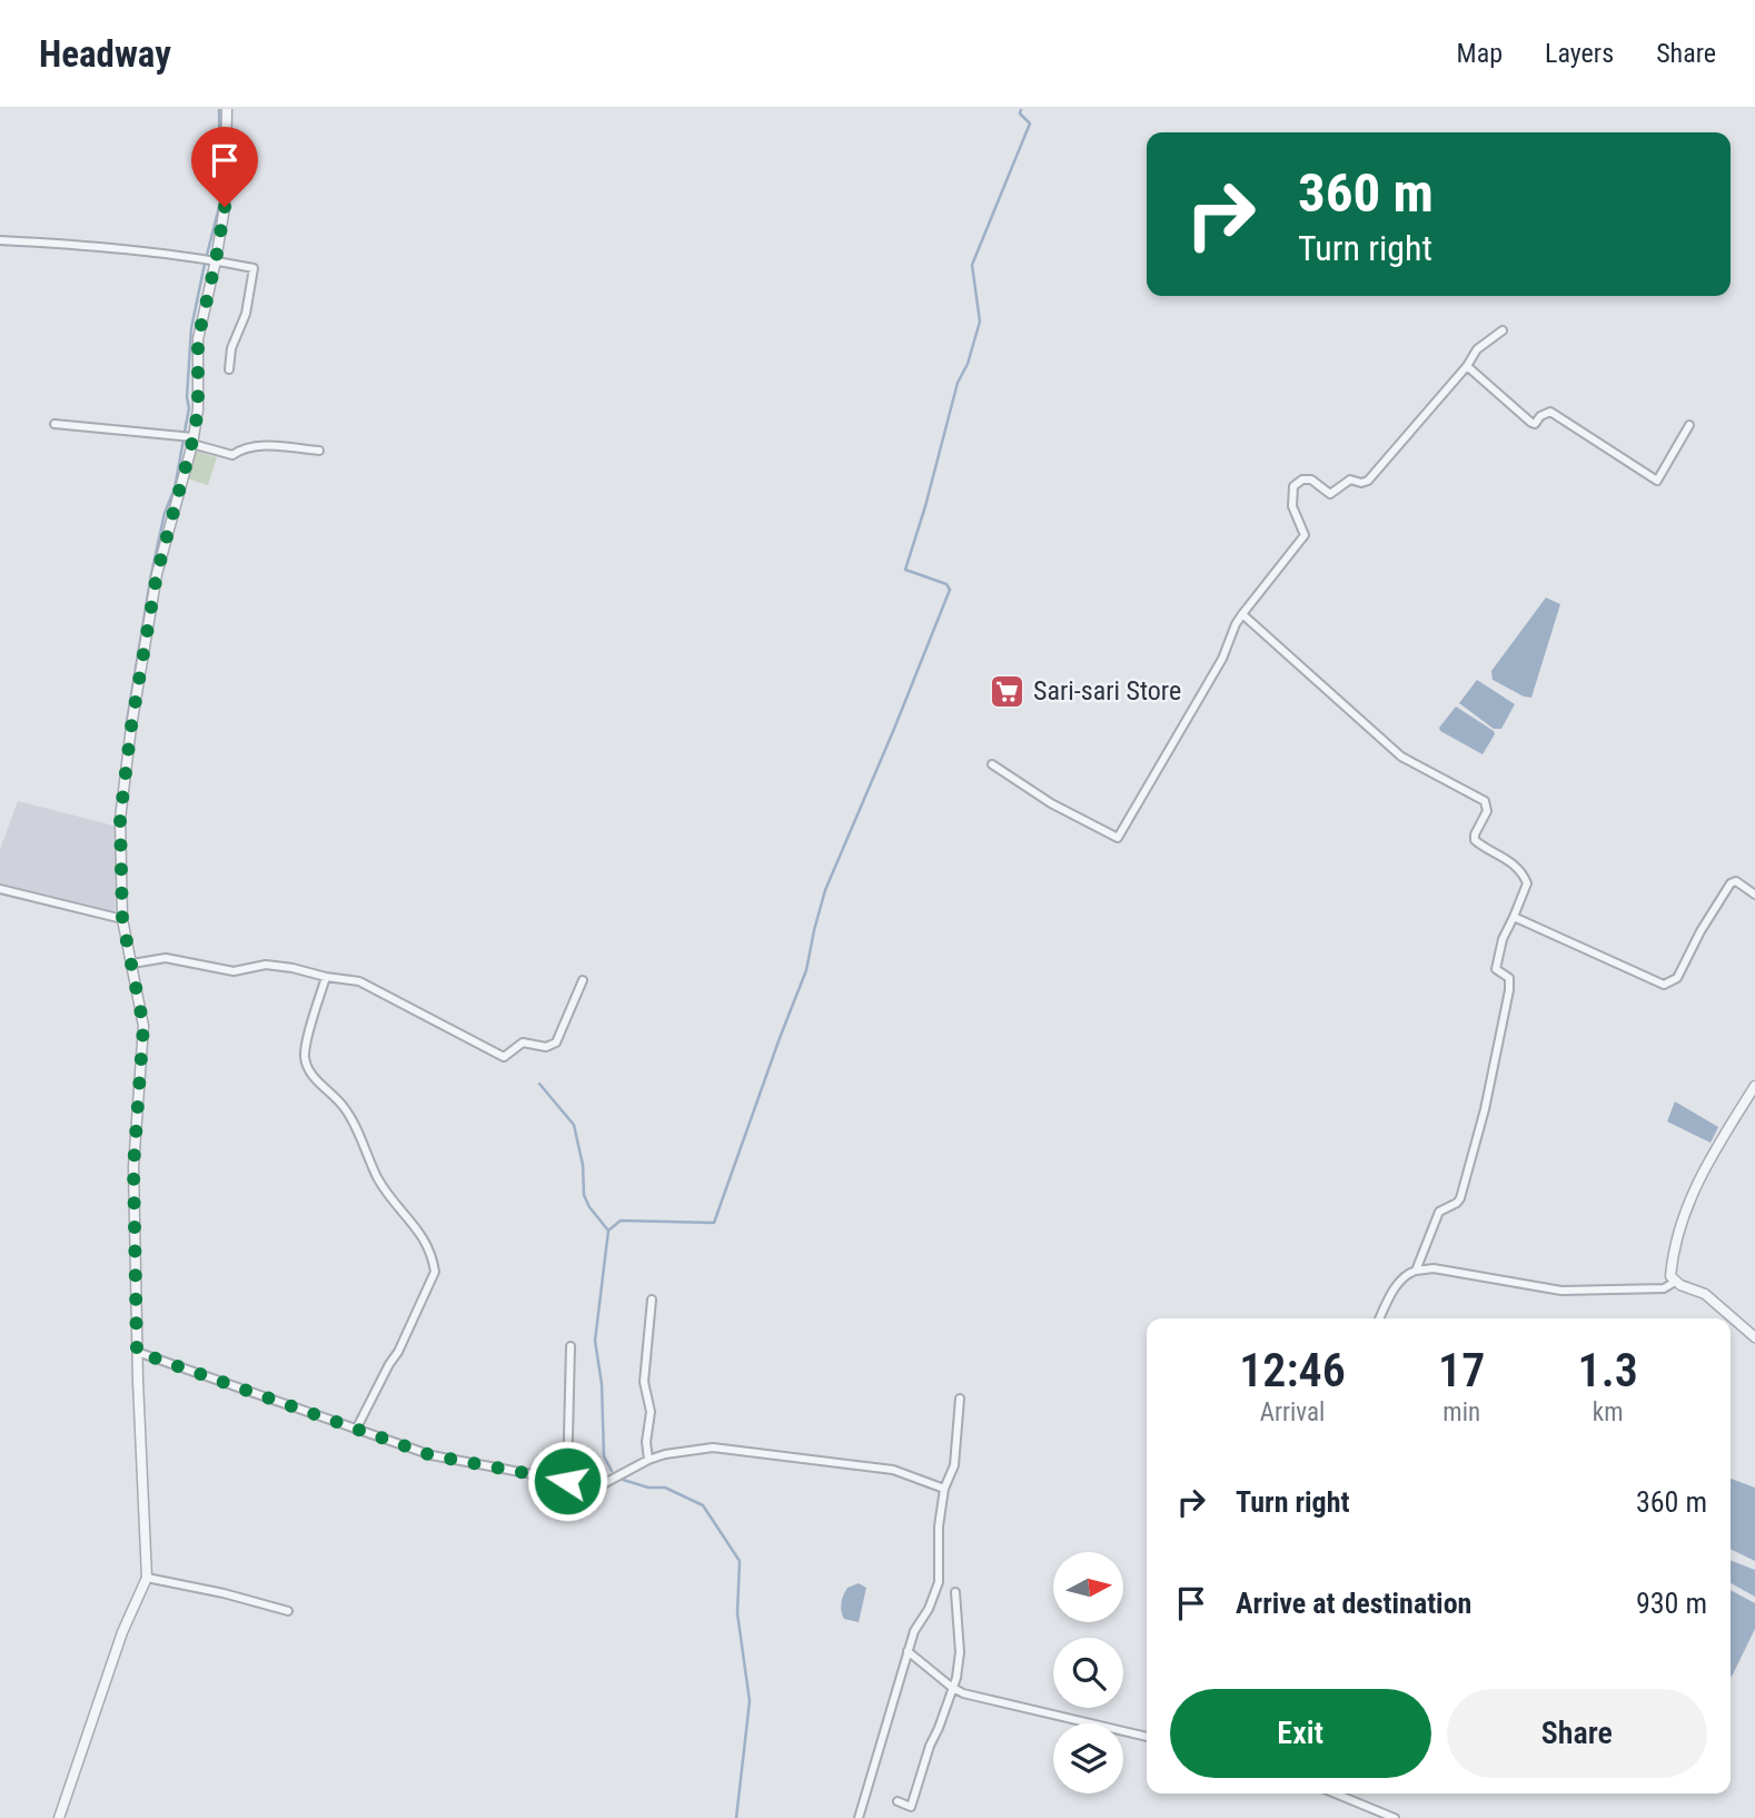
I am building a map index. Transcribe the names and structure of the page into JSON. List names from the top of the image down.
{
  "places": {
    "supermarket": ["Sari-sari Store"]
  },
  "north": "right",
  "page": {
    "header": "Headway",
    "nav": ["Map", "Layers", "Share"],
    "turn": ["360 m", "Turn right"],
    "eta": [
      "12:46",
      "Arrival",
      "17",
      "min",
      "1.3",
      "km"
    ],
    "list": [
      {
        "name": "Turn right",
        "value": "360 m"
      },
      {
        "name": "Arrive at destination",
        "value": "930 m"
      }
    ],
    "buttons": ["Exit", "Share"]
  }
}
